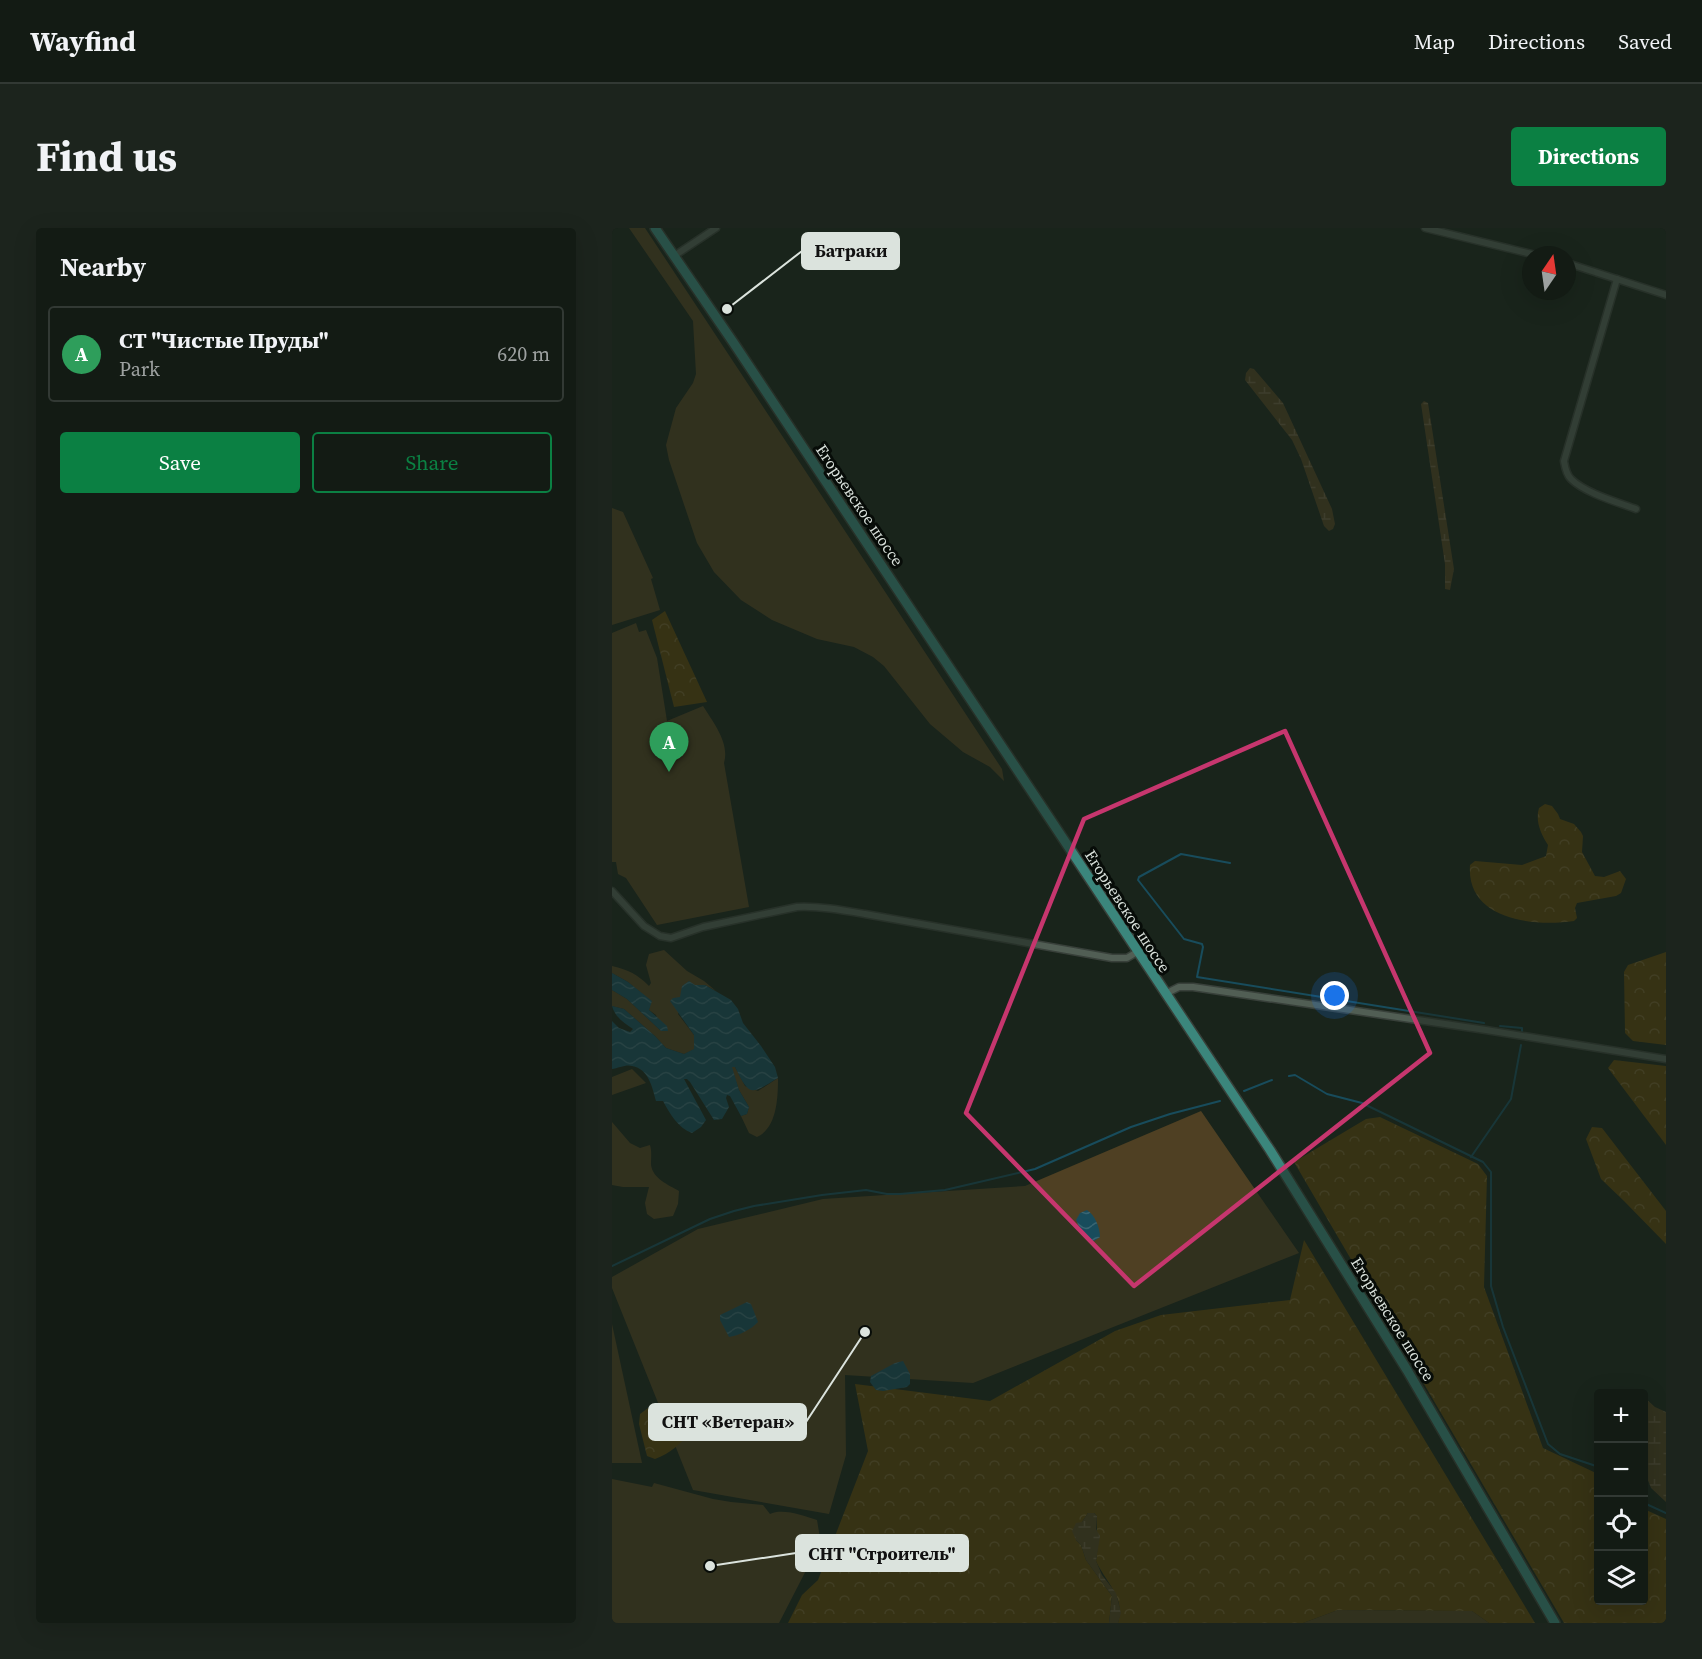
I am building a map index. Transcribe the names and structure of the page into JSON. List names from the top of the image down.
{
  "streets": {
    "main road": ["Егорьевское шоссе"]
  },
  "places": ["Батраки", "СНТ «Ветеран»", "СНТ \"Строитель\""],
  "north": "top",
  "page": {
    "header": "Wayfind",
    "nav": ["Map", "Directions", "Saved"],
    "title": "Find us",
    "buttons": [
      "Directions",
      ["Save", "Share"]
    ],
    "heading": "Nearby",
    "list": [
      {
        "mark": "A",
        "name": "СТ \"Чистые Пруды\"",
        "note": "Park",
        "value": "620 m"
      }
    ],
    "pins": "A",
    "map_buttons": ["+", "−"]
  }
}
